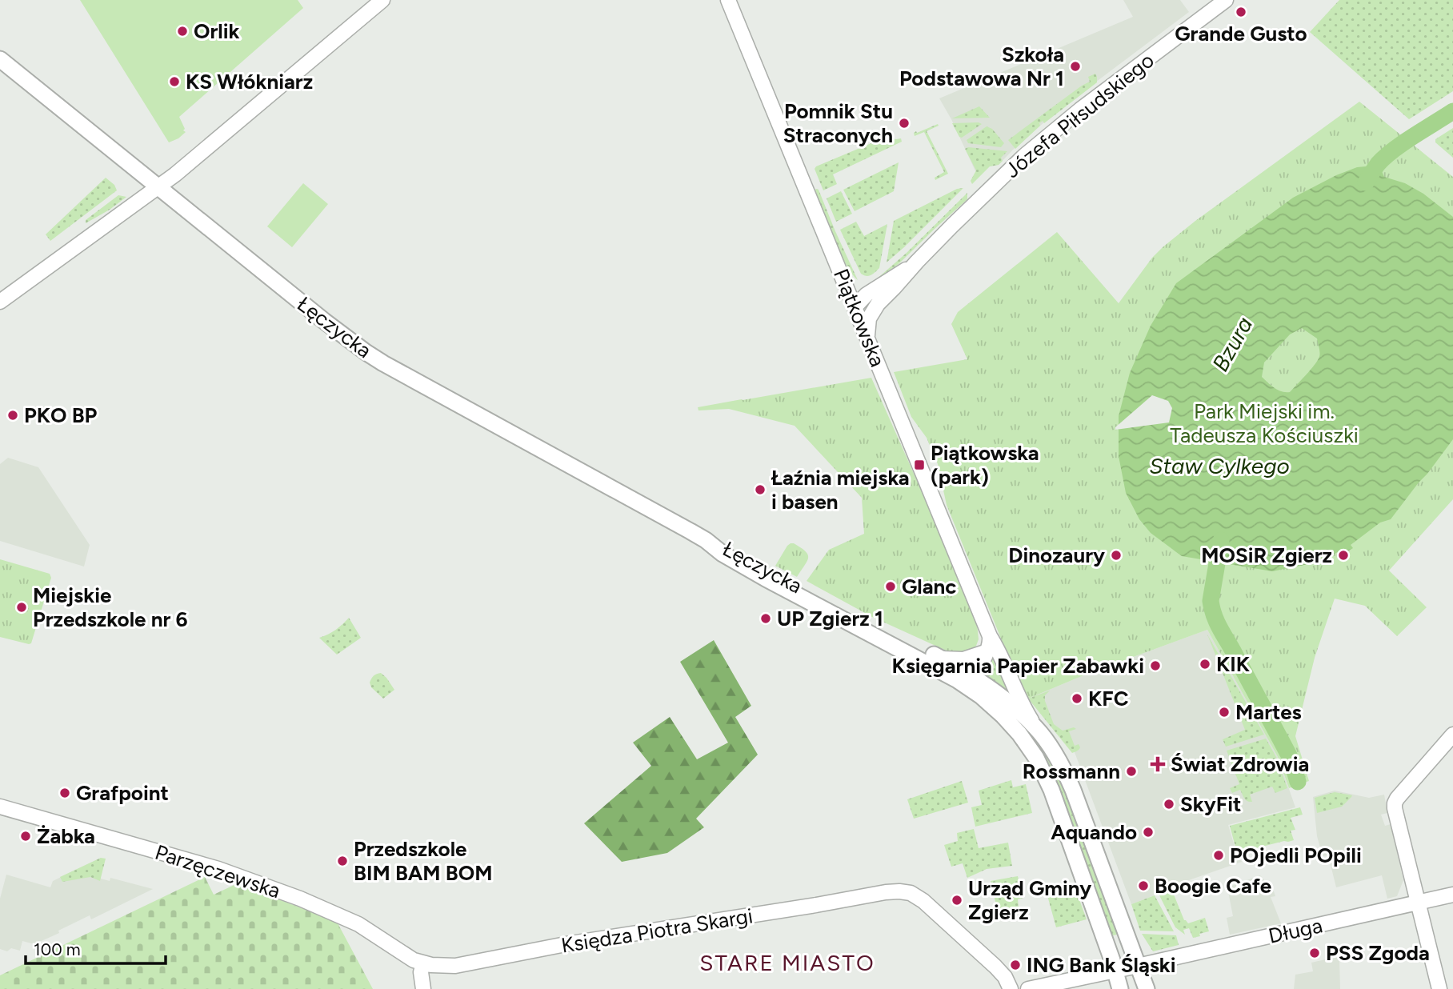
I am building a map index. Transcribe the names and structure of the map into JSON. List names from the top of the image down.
{
  "streets": {
    "main road": ["Łęczycka"],
    "street": [
      "Józefa Piłsudskiego",
      "Piątkowska",
      "Parzęczewska",
      "Księdza Piotra Skargi",
      "Długa"
    ]
  },
  "crossings": [
    ["Józefa Piłsudskiego", "Piątkowska"],
    ["Parzęczewska", "Księdza Piotra Skargi"]
  ],
  "districts": ["STARE MIASTO"],
  "water": ["Bzura", "Staw Cylkego"],
  "parks": ["Park Miejski im. Tadeusza Kościuszki"],
  "places": {
    "other": [
      "Grande Gusto",
      "Orlik",
      "Szkoła Podstawowa Nr 1",
      "KS Włókniarz",
      "Pomnik Stu Straconych",
      "PKO BP",
      "Łaźnia miejska i basen",
      "Dinozaury",
      "MOSiR Zgierz",
      "Glanc",
      "Miejskie Przedszkole nr 6",
      "UP Zgierz 1",
      "KIK",
      "Księgarnia Papier Zabawki",
      "KFC",
      "Martes",
      "Rossmann",
      "Grafpoint",
      "SkyFit",
      "Aquando",
      "Żabka",
      "POjedli POpili",
      "Przedszkole BIM BAM BOM",
      "Boogie Cafe",
      "Urząd Gminy Zgierz",
      "PSS Zgoda",
      "ING Bank Śląski"
    ],
    "transit": ["Piątkowska (park)"],
    "health": ["Świat Zdrowia"]
  },
  "scale_bar": "100 m"
}
